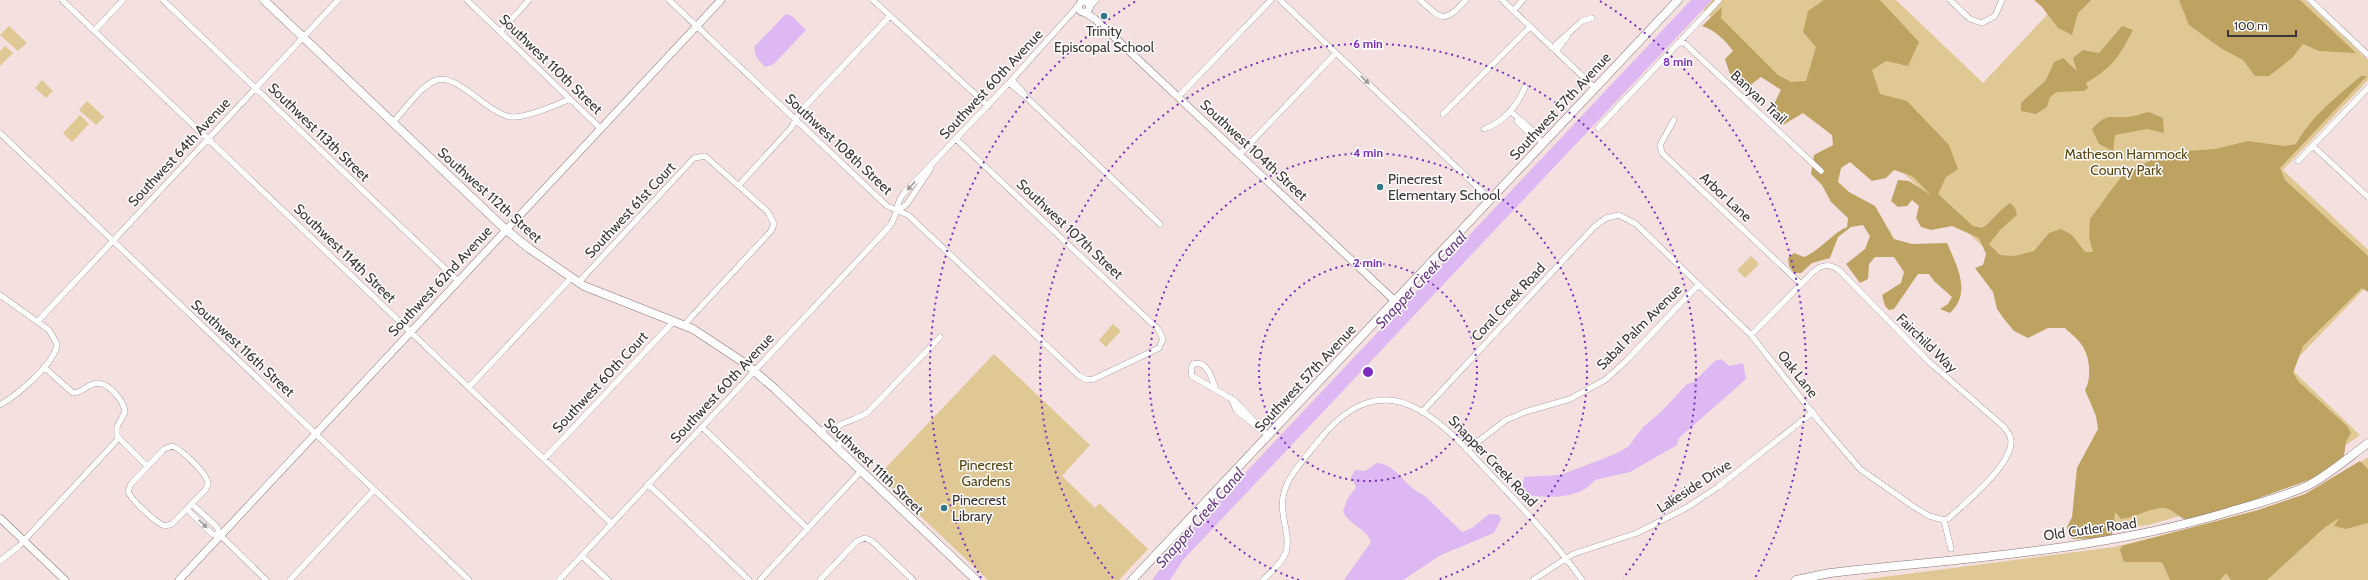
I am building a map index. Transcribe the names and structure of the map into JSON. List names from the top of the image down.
{
  "streets": {
    "main road": [
      "Southwest 57th Avenue",
      "Southwest 112th Street",
      "Southwest 111th Street",
      "Old Cutler Road"
    ],
    "street": [
      "Southwest 110th Street",
      "Southwest 60th Avenue",
      "Banyan Trail",
      "Southwest 113th Street",
      "Southwest 108th Street",
      "Southwest 104th Street",
      "Southwest 64th Avenue",
      "Arbor Lane",
      "Southwest 61st Court",
      "Southwest 107th Street",
      "Southwest 114th Street",
      "Southwest 62nd Avenue",
      "Coral Creek Road",
      "Sabal Palm Avenue",
      "Fairchild Way",
      "Southwest 116th Street",
      "Oak Lane",
      "Southwest 60th Court",
      "Snapper Creek Road",
      "Lakeside Drive"
    ]
  },
  "crossings": [
    ["Southwest 110th Street", "Southwest 62nd Avenue"],
    ["Southwest 60th Avenue", "Southwest 108th Street"],
    ["Southwest 60th Avenue", "Southwest 104th Street"],
    ["Southwest 60th Avenue", "Southwest 112th Street"],
    ["Southwest 60th Avenue", "Southwest 107th Street"],
    ["Southwest 60th Avenue", "Southwest 114th Street"],
    ["Southwest 60th Avenue", "Southwest 111th Street"],
    ["Southwest 57th Avenue", "Southwest 104th Street"],
    ["Southwest 113th Street", "Southwest 64th Avenue"],
    ["Southwest 113th Street", "Southwest 62nd Avenue"],
    ["Southwest 108th Street", "Southwest 107th Street"],
    ["Southwest 108th Street", "Southwest 62nd Avenue"],
    ["Southwest 64th Avenue", "Southwest 112th Street"],
    ["Southwest 64th Avenue", "Southwest 114th Street"],
    ["Southwest 64th Avenue", "Southwest 116th Street"],
    ["Southwest 112th Street", "Southwest 61st Court"],
    ["Southwest 112th Street", "Southwest 62nd Avenue"],
    ["Southwest 112th Street", "Southwest 60th Court"],
    ["Southwest 112th Street", "Southwest 111th Street"],
    ["Arbor Lane", "Fairchild Way"],
    ["Southwest 61st Court", "Southwest 114th Street"],
    ["Southwest 114th Street", "Southwest 62nd Avenue"],
    ["Southwest 114th Street", "Southwest 60th Court"],
    ["Southwest 62nd Avenue", "Southwest 116th Street"],
    ["Coral Creek Road", "Oak Lane"],
    ["Coral Creek Road", "Snapper Creek Road"],
    ["Sabal Palm Avenue", "Oak Lane"],
    ["Sabal Palm Avenue", "Snapper Creek Road"],
    ["Fairchild Way", "Oak Lane"],
    ["Oak Lane", "Lakeside Drive"],
    ["Snapper Creek Road", "Lakeside Drive"]
  ],
  "water": ["Snapper Creek Canal"],
  "parks": ["Matheson Hammock County Park", "Pinecrest Gardens"],
  "places": ["Trinity Episcopal School", "Pinecrest Elementary School", "Pinecrest Library"],
  "scale_bar": "100 m",
  "rings": [
    "6 min",
    "8 min",
    "4 min",
    "2 min"
  ]
}
